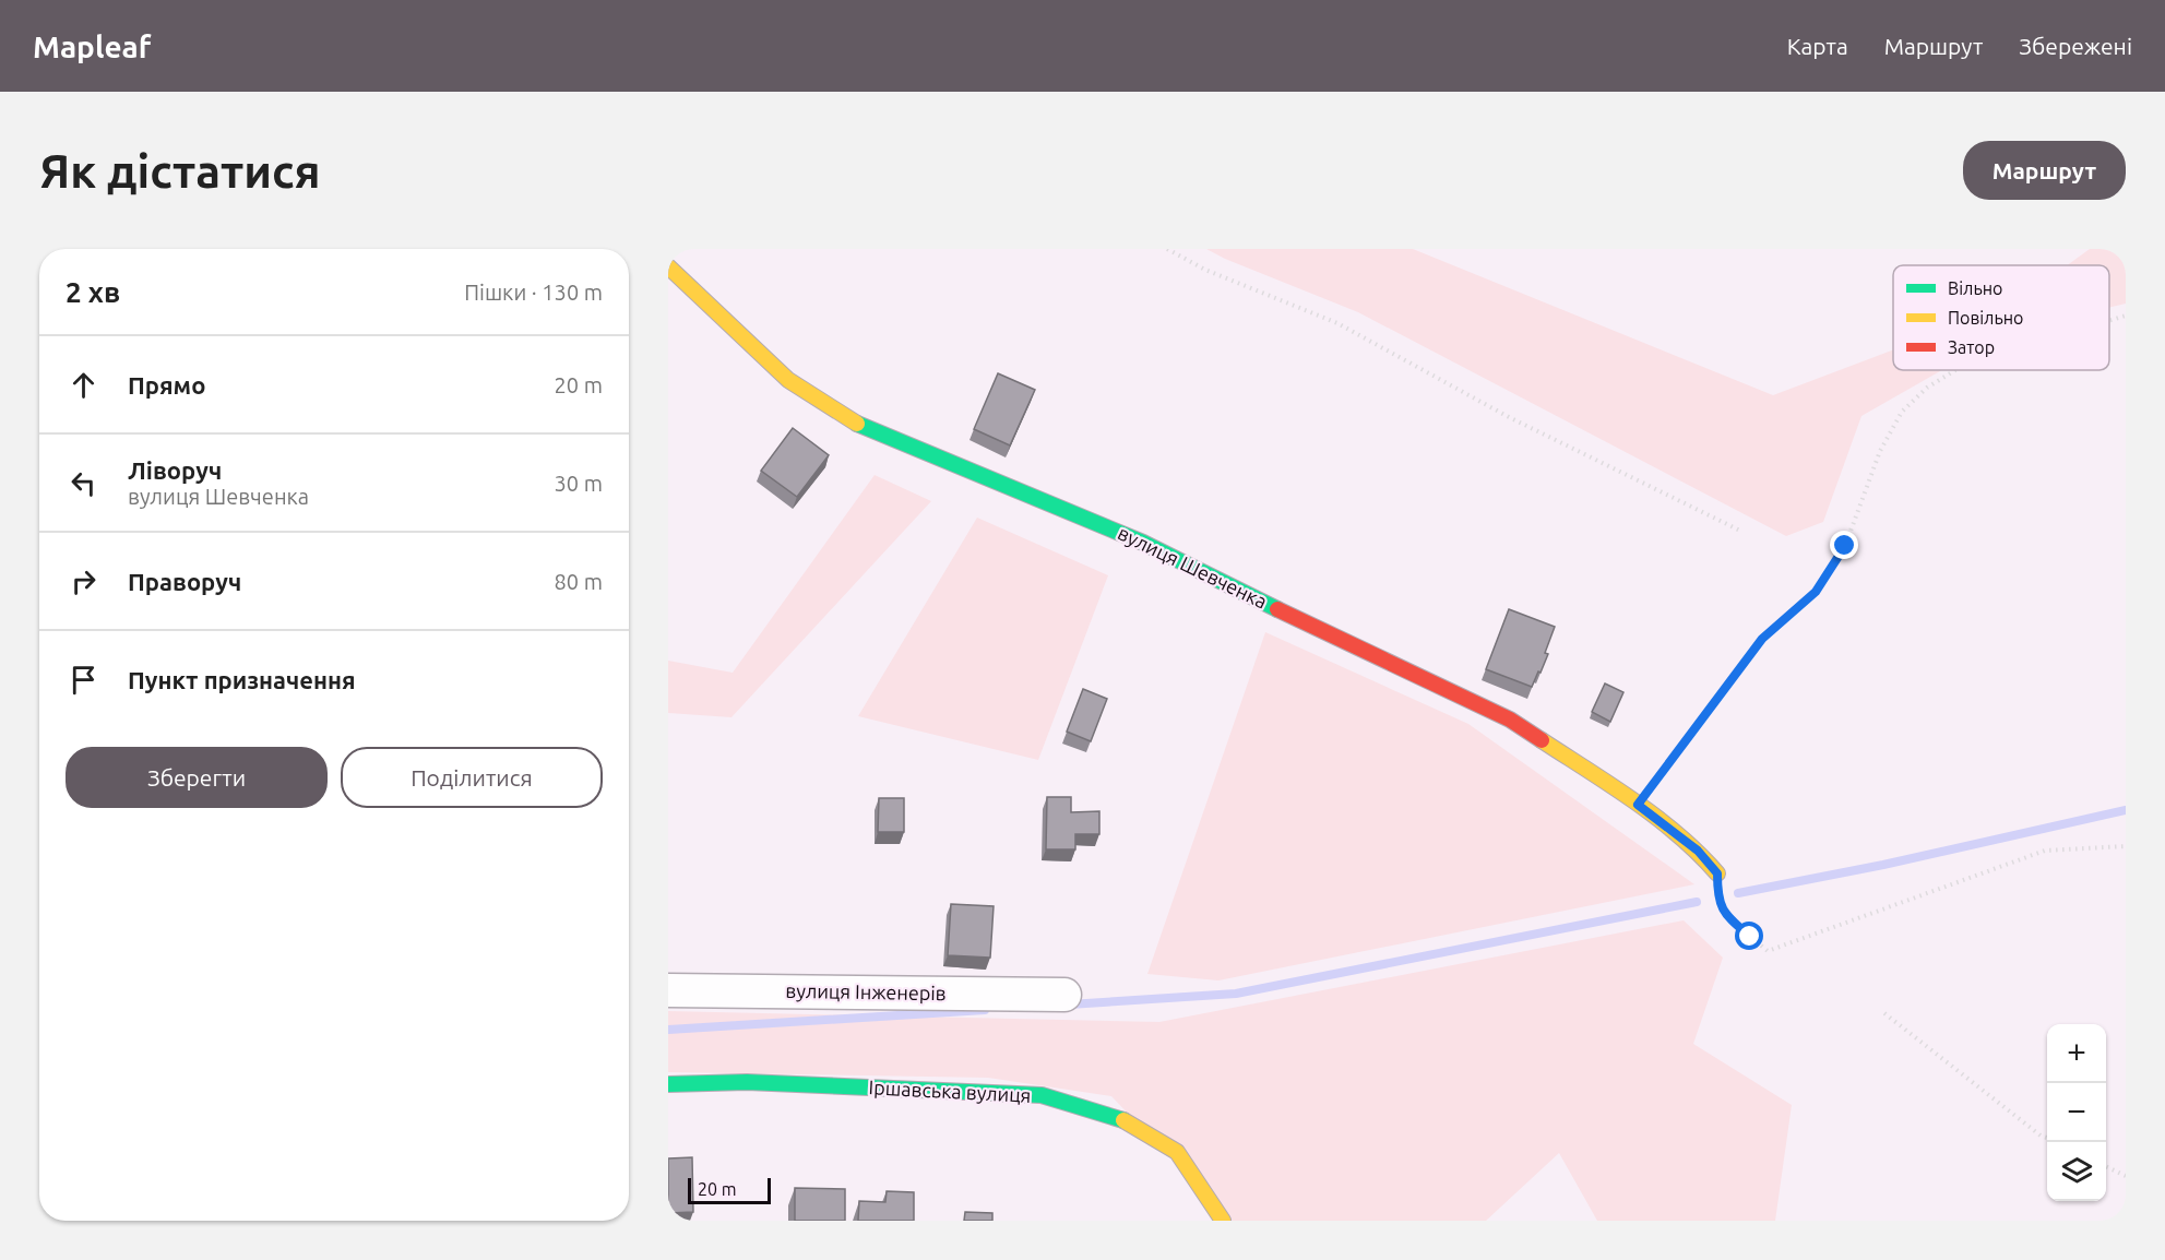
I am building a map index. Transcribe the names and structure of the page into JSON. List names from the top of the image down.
{
  "streets": {
    "street": ["вулиця Шевченка", "вулиця Інженерів", "Іршавська вулиця"]
  },
  "legend": ["Вільно", "Повільно", "Затор"],
  "scale_bar": "20 m",
  "page": {
    "header": "Mapleaf",
    "nav": ["Карта", "Маршрут", "Збережені"],
    "buttons": [
      "Маршрут",
      ["Зберегти", "Поділитися"]
    ],
    "title": "Як дістатися",
    "heading": ["2 хв", "Пішки · 130 m"],
    "list": [
      ["Прямо", "20 m"],
      ["Ліворуч", "вулиця Шевченка", "30 m"],
      ["Праворуч", "80 m"],
      "Пункт призначення"
    ],
    "map_buttons": ["+", "−"],
    "scale": "20 m"
  }
}
